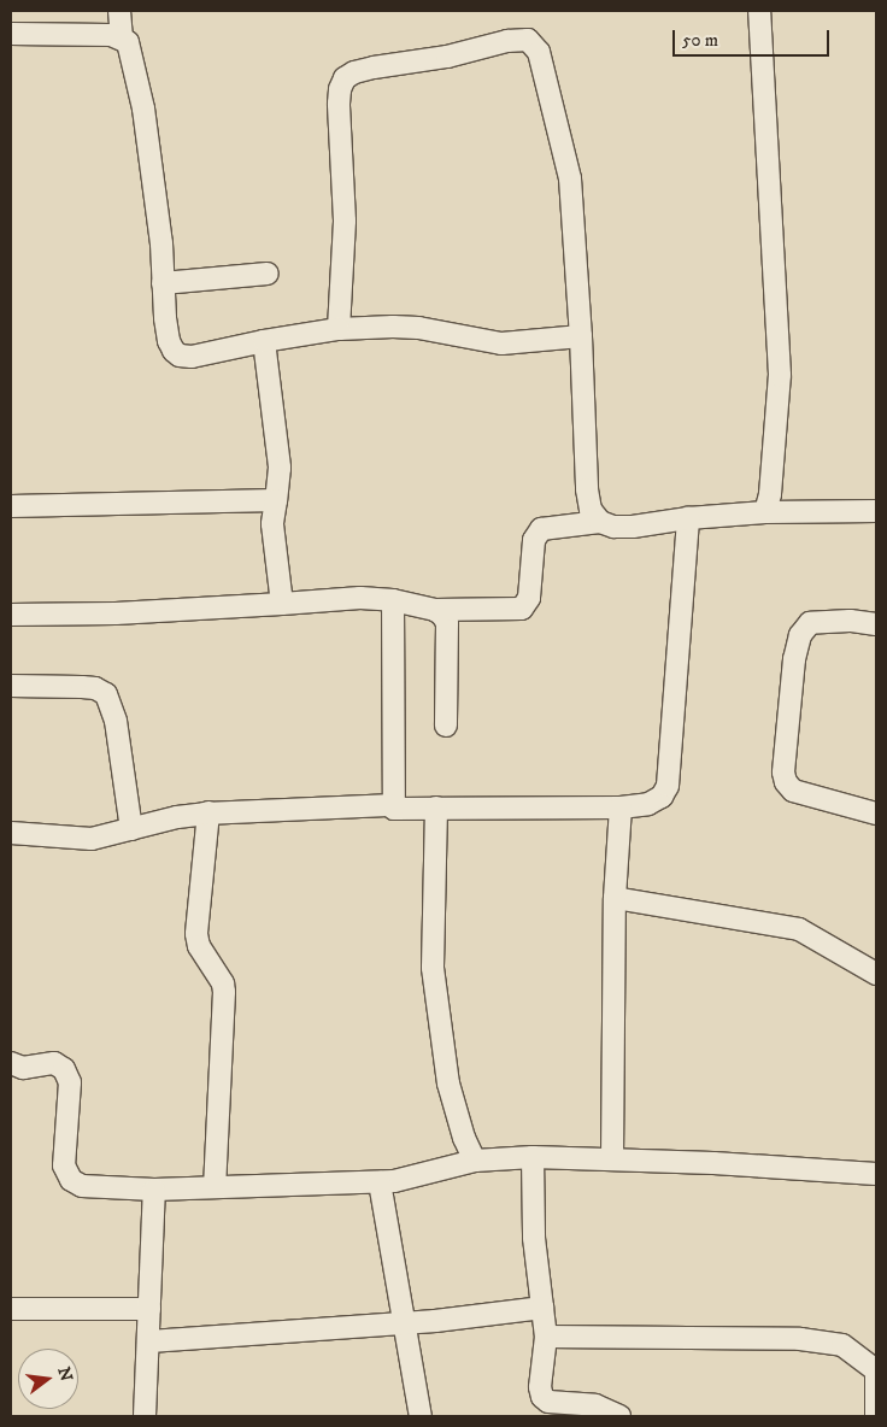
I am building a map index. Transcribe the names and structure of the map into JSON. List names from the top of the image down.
{
  "scale_bar": "50 m",
  "north": "right"
}
